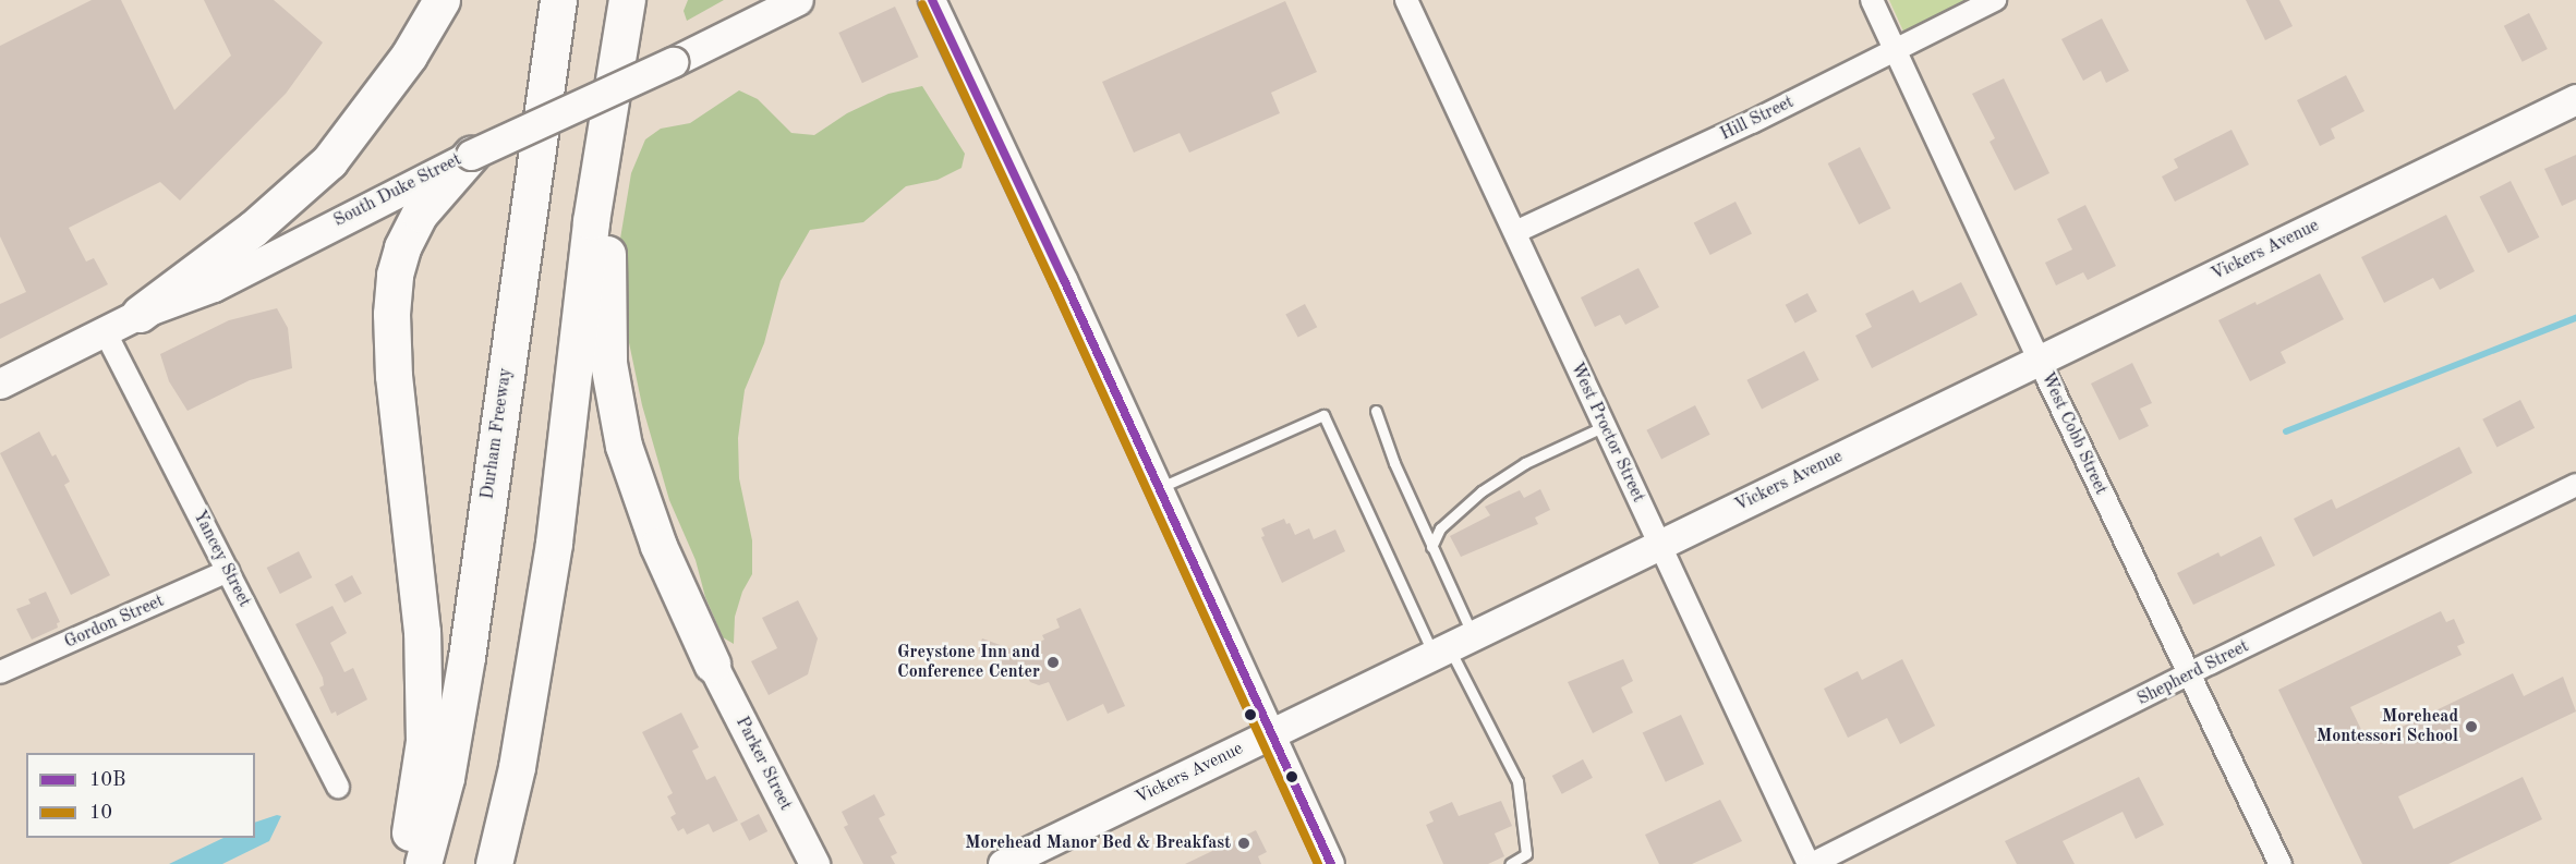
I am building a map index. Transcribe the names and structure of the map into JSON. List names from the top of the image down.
{
  "streets": {
    "highway": ["Durham Freeway"],
    "main road": ["South Duke Street", "Vickers Avenue", "Parker Street"],
    "street": [
      "Hill Street",
      "West Proctor Street",
      "West Cobb Street",
      "Yancey Street",
      "Gordon Street",
      "Shepherd Street"
    ]
  },
  "crossings": [
    ["Hill Street", "West Proctor Street"],
    ["Hill Street", "West Cobb Street"],
    ["South Duke Street", "Yancey Street"],
    ["Vickers Avenue", "West Proctor Street"],
    ["Vickers Avenue", "West Cobb Street"],
    ["West Proctor Street", "Shepherd Street"],
    ["West Cobb Street", "Shepherd Street"],
    ["Yancey Street", "Gordon Street"]
  ],
  "places": ["Greystone Inn and Conference Center", "Morehead Montessori School", "Morehead Manor Bed & Breakfast"],
  "lines": ["transit line 10B", "transit line 10"],
  "legend": ["10B", "10"]
}
